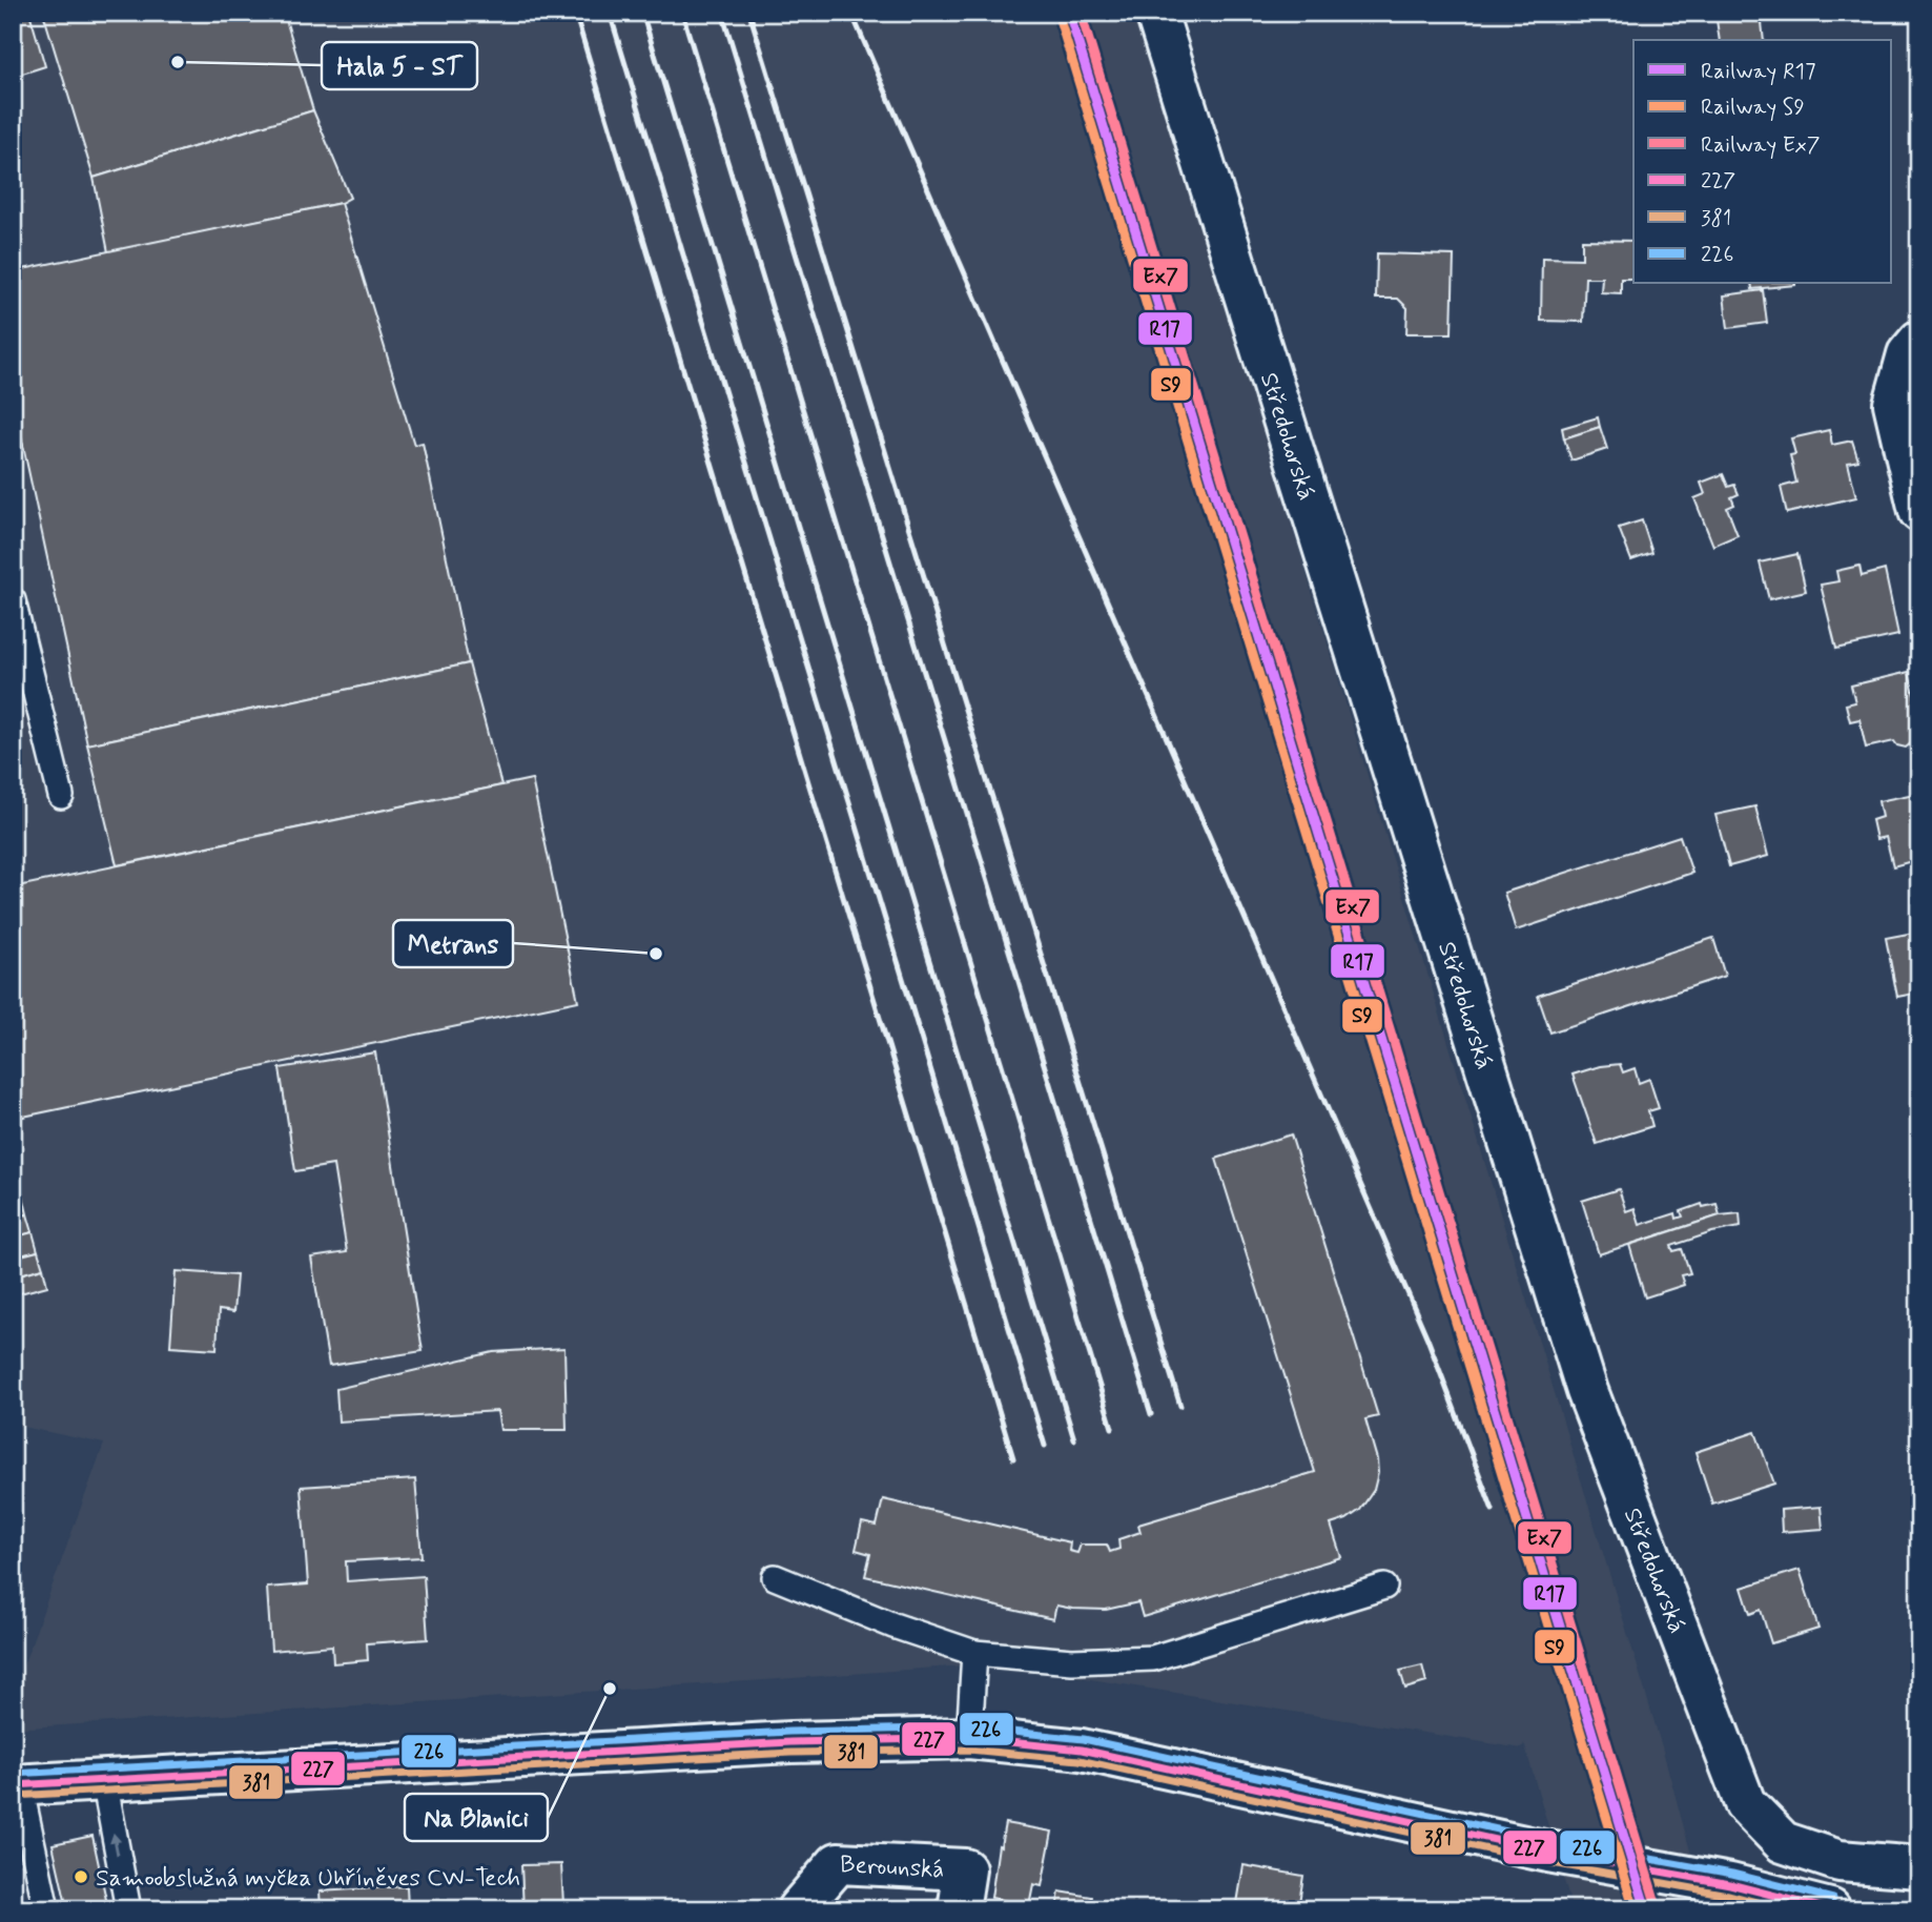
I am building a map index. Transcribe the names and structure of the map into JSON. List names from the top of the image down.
{
  "streets": {
    "street": ["Středohorská", "Berounská"]
  },
  "places": [
    "Hala 5 - ST",
    "Metrans",
    "Na Blanici",
    "Samoobslužná myčka Uhříněves CW-Tech"
  ],
  "lines": [
    "rail line R17",
    "rail line Ex7",
    "rail line S9",
    "transit line 226",
    "transit line 227",
    "transit line 381"
  ],
  "legend": [
    "Railway R17",
    "Railway S9",
    "Railway Ex7",
    "227",
    "381",
    "226"
  ]
}
